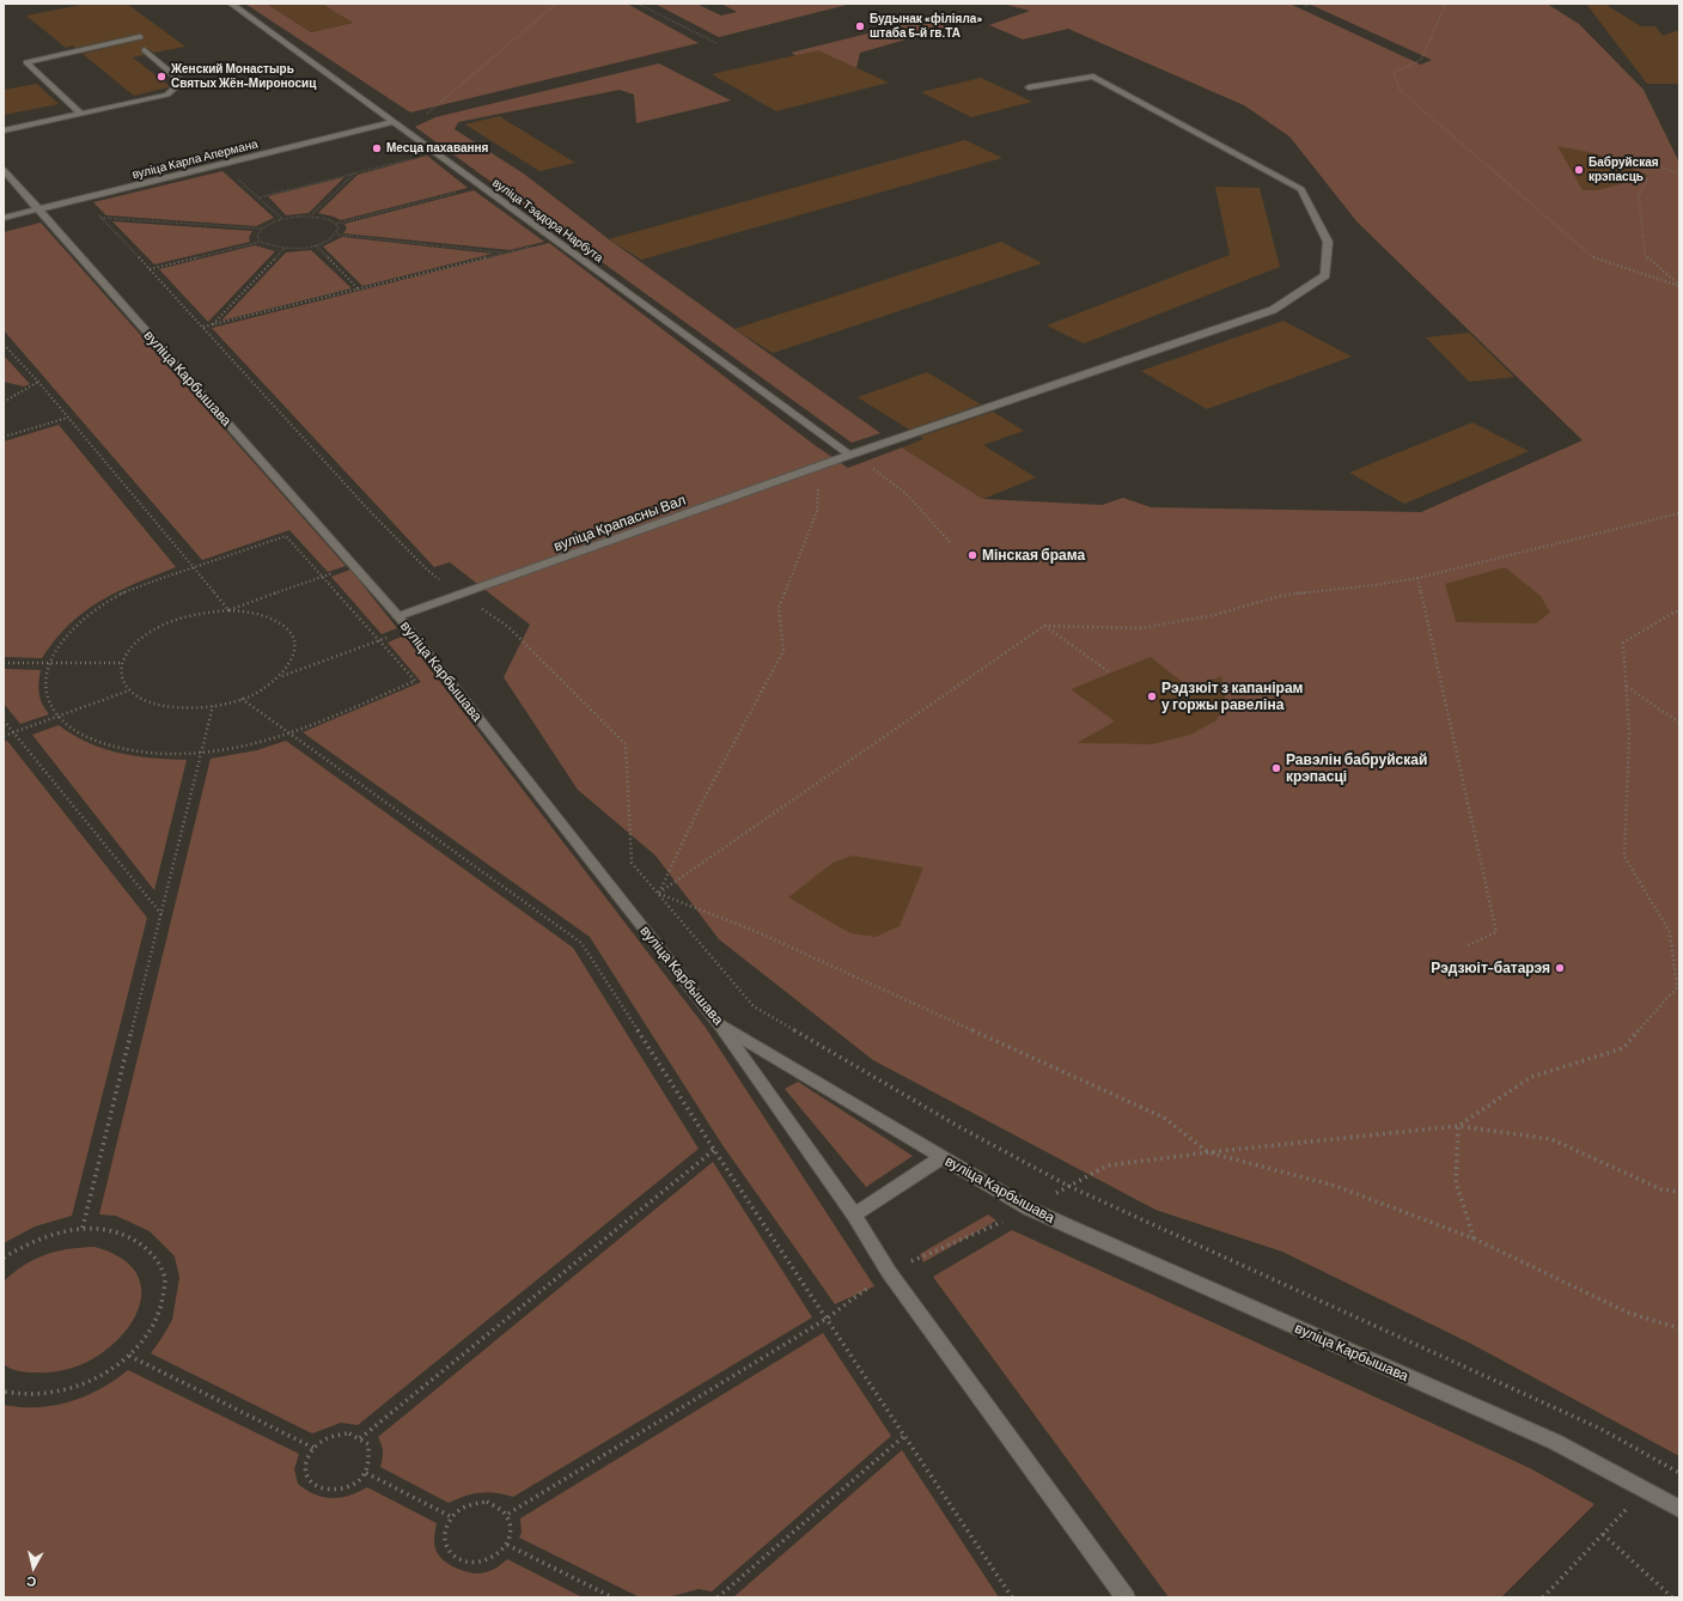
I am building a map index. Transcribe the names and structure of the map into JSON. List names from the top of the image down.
{
  "streets": {
    "street": [
      "вуліца Карла Апермана",
      "вуліца Тэадора Нарбута",
      "вуліца Карбышава",
      "вуліца Крапасны Вал"
    ]
  },
  "crossings": [
    ["вуліца Карла Апермана", "вуліца Тэадора Нарбута"],
    ["вуліца Карла Апермана", "вуліца Карбышава"],
    ["вуліца Тэадора Нарбута", "вуліца Крапасны Вал"],
    ["вуліца Карбышава", "вуліца Крапасны Вал"]
  ],
  "places": [
    "Будынак «філіяла» штаба 5-й гв.ТА",
    "Женский Монастырь Святых Жён-Мироносиц",
    "Месца пахавання",
    "Бабруйская крэпасць",
    "Мінская брама",
    "Рэдзюіт з капанірам у горжы равеліна",
    "Равэлін бабруйскай крэпасці",
    "Рэдзюіт-батарэя"
  ],
  "north": "bottom"
}
